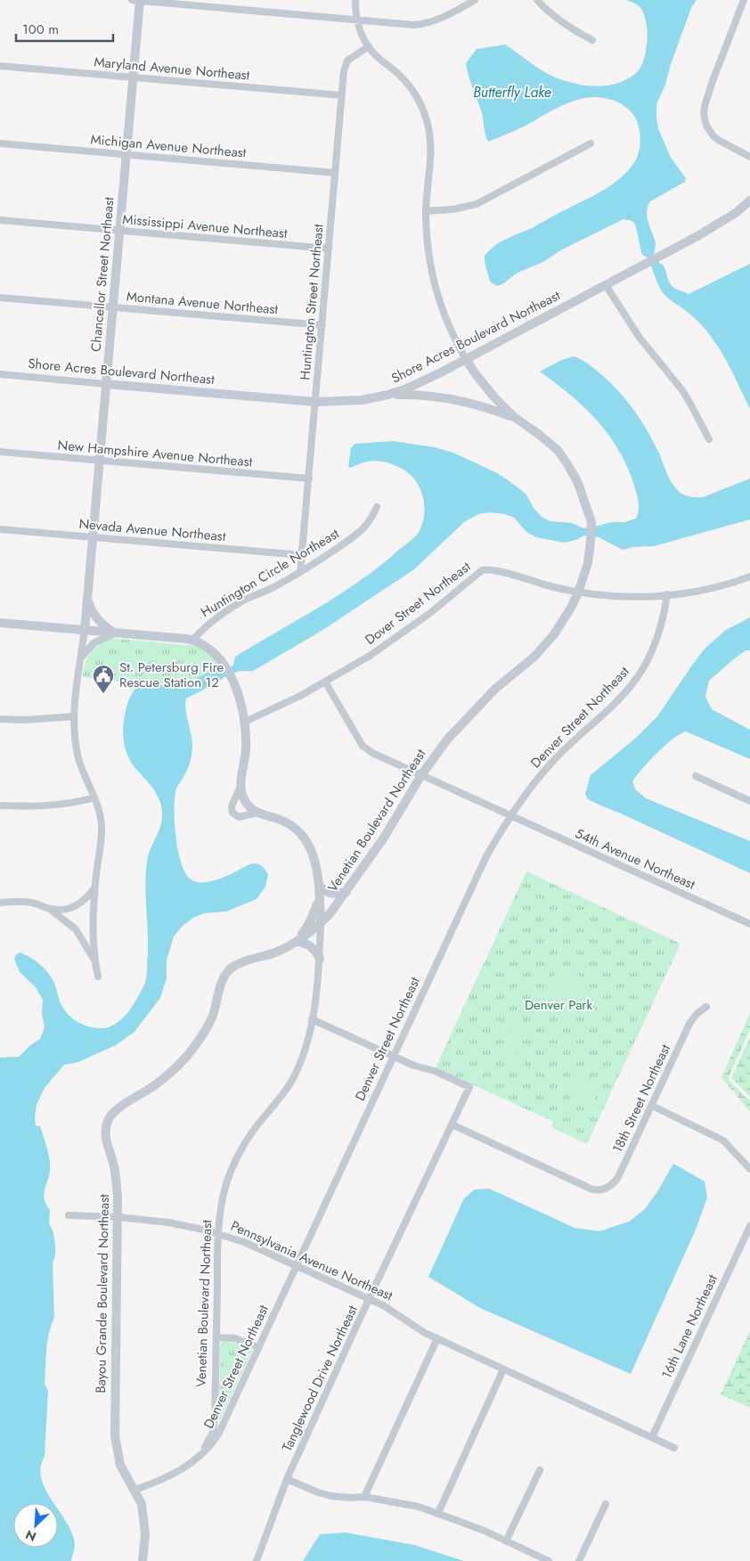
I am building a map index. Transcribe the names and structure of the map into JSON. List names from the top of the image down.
{
  "streets": {
    "street": [
      "Maryland Avenue Northeast",
      "Michigan Avenue Northeast",
      "Mississippi Avenue Northeast",
      "Chancellor Street Northeast",
      "Huntington Street Northeast",
      "Montana Avenue Northeast",
      "Shore Acres Boulevard Northeast",
      "New Hampshire Avenue Northeast",
      "Nevada Avenue Northeast",
      "Huntington Circle Northeast",
      "Dover Street Northeast",
      "Denver Street Northeast",
      "Venetian Boulevard Northeast",
      "54th Avenue Northeast",
      "18th Street Northeast",
      "Pennsylvania Avenue Northeast",
      "Bayou Grande Boulevard Northeast",
      "16th Lane Northeast",
      "Tanglewood Drive Northeast"
    ]
  },
  "crossings": [
    ["Maryland Avenue Northeast", "Chancellor Street Northeast"],
    ["Maryland Avenue Northeast", "Huntington Street Northeast"],
    ["Michigan Avenue Northeast", "Chancellor Street Northeast"],
    ["Michigan Avenue Northeast", "Huntington Street Northeast"],
    ["Mississippi Avenue Northeast", "Chancellor Street Northeast"],
    ["Mississippi Avenue Northeast", "Huntington Street Northeast"],
    ["Chancellor Street Northeast", "Montana Avenue Northeast"],
    ["Chancellor Street Northeast", "Shore Acres Boulevard Northeast"],
    ["Chancellor Street Northeast", "New Hampshire Avenue Northeast"],
    ["Chancellor Street Northeast", "Nevada Avenue Northeast"],
    ["Huntington Street Northeast", "Montana Avenue Northeast"],
    ["Huntington Street Northeast", "Shore Acres Boulevard Northeast"],
    ["Huntington Street Northeast", "New Hampshire Avenue Northeast"],
    ["Huntington Street Northeast", "Nevada Avenue Northeast"],
    ["Huntington Street Northeast", "Huntington Circle Northeast"],
    ["Huntington Street Northeast", "Venetian Boulevard Northeast"],
    ["Shore Acres Boulevard Northeast", "Venetian Boulevard Northeast"],
    ["Dover Street Northeast", "Denver Street Northeast"],
    ["Dover Street Northeast", "Venetian Boulevard Northeast"],
    ["Dover Street Northeast", "54th Avenue Northeast"],
    ["Denver Street Northeast", "Venetian Boulevard Northeast"],
    ["Denver Street Northeast", "54th Avenue Northeast"],
    ["Denver Street Northeast", "Pennsylvania Avenue Northeast"],
    ["Denver Street Northeast", "Bayou Grande Boulevard Northeast"],
    ["Denver Street Northeast", "Tanglewood Drive Northeast"],
    ["Venetian Boulevard Northeast", "54th Avenue Northeast"],
    ["Venetian Boulevard Northeast", "Pennsylvania Avenue Northeast"],
    ["Venetian Boulevard Northeast", "Bayou Grande Boulevard Northeast"],
    ["18th Street Northeast", "Tanglewood Drive Northeast"],
    ["Pennsylvania Avenue Northeast", "Bayou Grande Boulevard Northeast"],
    ["Pennsylvania Avenue Northeast", "16th Lane Northeast"],
    ["Pennsylvania Avenue Northeast", "Tanglewood Drive Northeast"]
  ],
  "water": ["Butterfly Lake"],
  "parks": ["Denver Park"],
  "places": {
    "public building": ["St. Petersburg Fire Rescue Station 12"]
  },
  "scale_bar": "100 m",
  "north": "bottom left"
}
